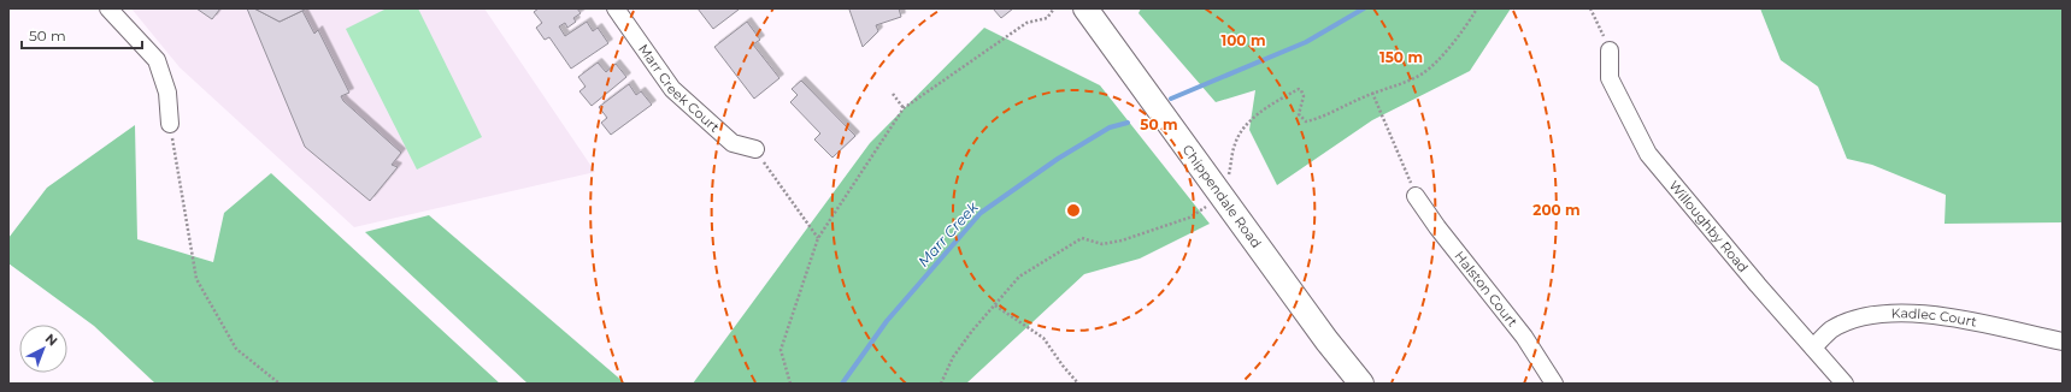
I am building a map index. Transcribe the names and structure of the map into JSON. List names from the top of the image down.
{
  "streets": {
    "street": [
      "Marr Creek Court",
      "Chippendale Road",
      "Willoughby Road",
      "Halston Court",
      "Kadlec Court"
    ]
  },
  "crossings": [
    ["Willoughby Road", "Kadlec Court"]
  ],
  "water": ["Marr Creek"],
  "scale_bar": "50 m",
  "north": "top right",
  "rings": [
    "100 m",
    "150 m",
    "50 m",
    "200 m"
  ]
}
